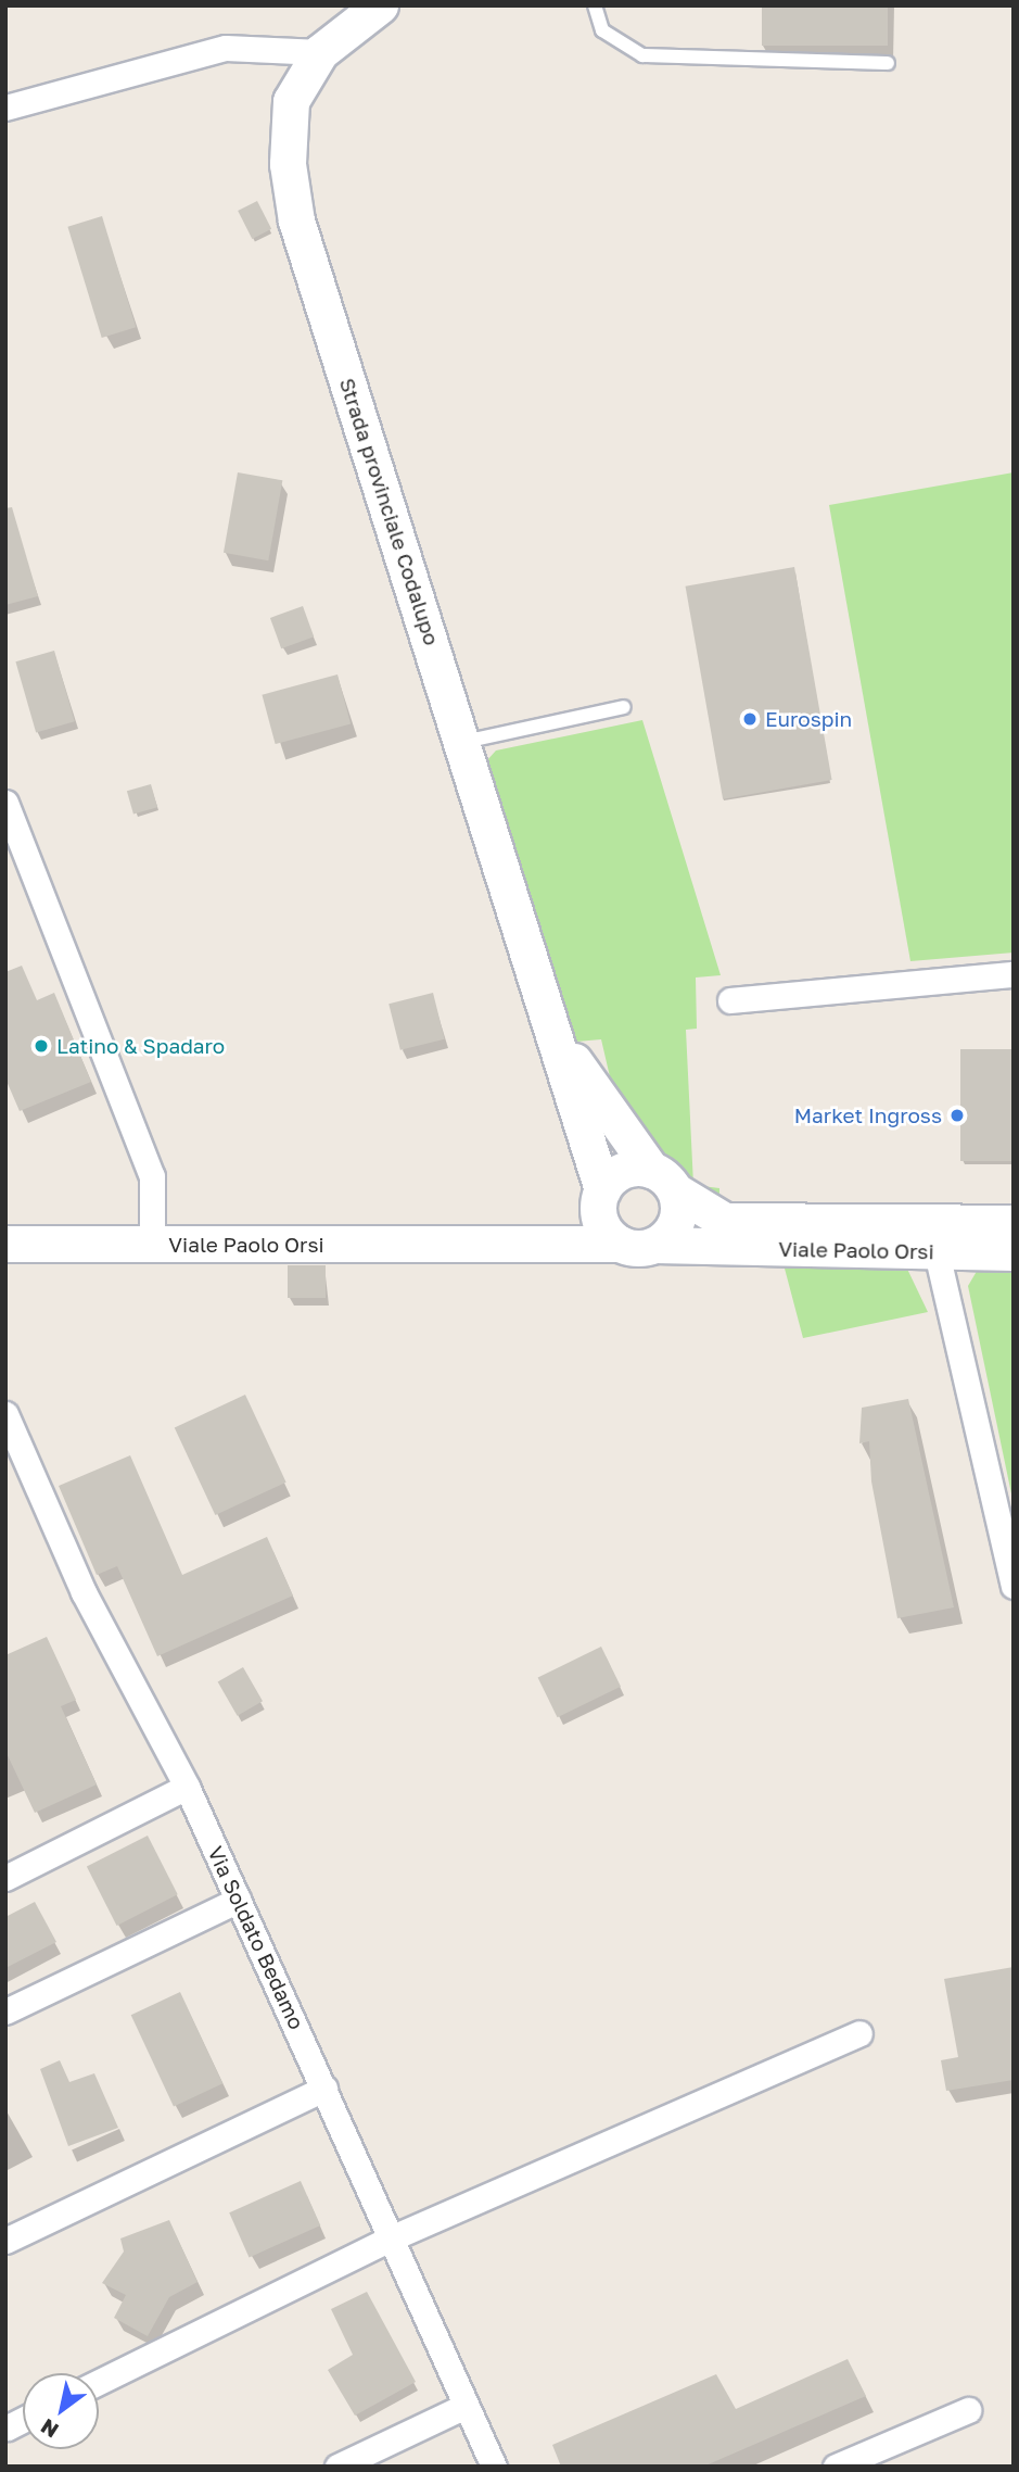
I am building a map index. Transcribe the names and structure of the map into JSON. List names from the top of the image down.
{
  "streets": {
    "main road": ["Strada provinciale Codalupo", "Viale Paolo Orsi"],
    "street": ["Via Soldato Bedamo"]
  },
  "crossings": [
    ["Strada provinciale Codalupo", "Viale Paolo Orsi"]
  ],
  "places": ["Eurospin", "Latino & Spadaro", "Market Ingross"],
  "north": "bottom left"
}
